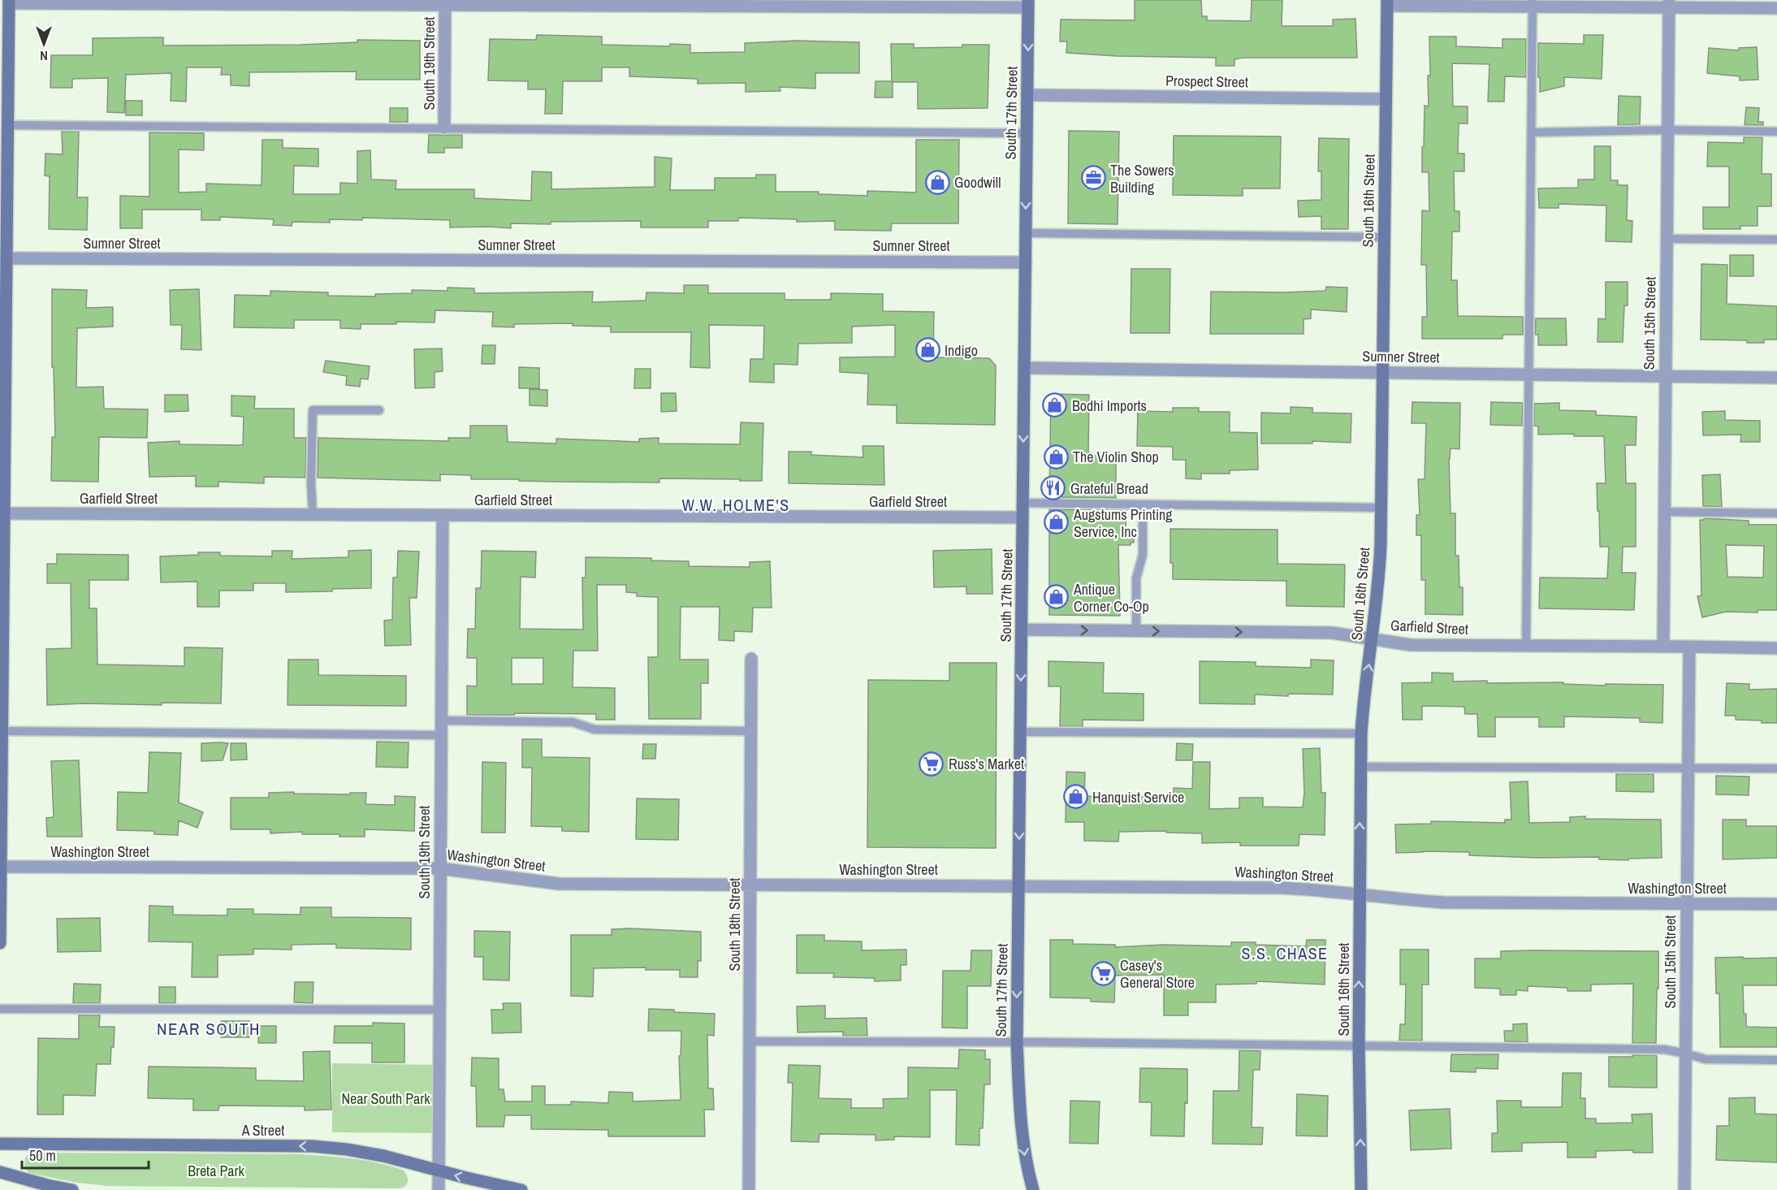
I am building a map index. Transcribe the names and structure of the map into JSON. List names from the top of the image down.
{
  "streets": {
    "main road": ["South 17th Street", "South 16th Street", "A Street"],
    "street": [
      "South 19th Street",
      "Prospect Street",
      "Sumner Street",
      "South 15th Street",
      "Garfield Street",
      "Washington Street",
      "South 18th Street"
    ]
  },
  "crossings": [
    ["South 19th Street", "Garfield Street"],
    ["South 19th Street", "Washington Street"],
    ["South 19th Street", "A Street"],
    ["Prospect Street", "South 17th Street"],
    ["Prospect Street", "South 16th Street"],
    ["South 17th Street", "Sumner Street"],
    ["South 17th Street", "Garfield Street"],
    ["South 17th Street", "Washington Street"],
    ["South 16th Street", "Sumner Street"],
    ["South 16th Street", "Garfield Street"],
    ["South 16th Street", "Washington Street"],
    ["Sumner Street", "South 15th Street"],
    ["South 15th Street", "Garfield Street"],
    ["South 15th Street", "Washington Street"],
    ["Washington Street", "South 18th Street"]
  ],
  "one_way": ["South 17th Street", "South 16th Street", "A Street"],
  "districts": ["W.W. HOLME'S", "S.S. CHASE", "NEAR SOUTH"],
  "parks": ["Near South Park", "Breta Park"],
  "places": {
    "office": ["The Sowers Building"],
    "shop": [
      "Goodwill",
      "Indigo",
      "Bodhi Imports",
      "The Violin Shop",
      "Augstums Printing Service, Inc",
      "Antique Corner Co-Op",
      "Hanquist Service"
    ],
    "restaurant": ["Grateful Bread"],
    "supermarket": ["Russ's Market", "Casey's General Store"]
  },
  "scale_bar": "50 m",
  "north": "bottom"
}
